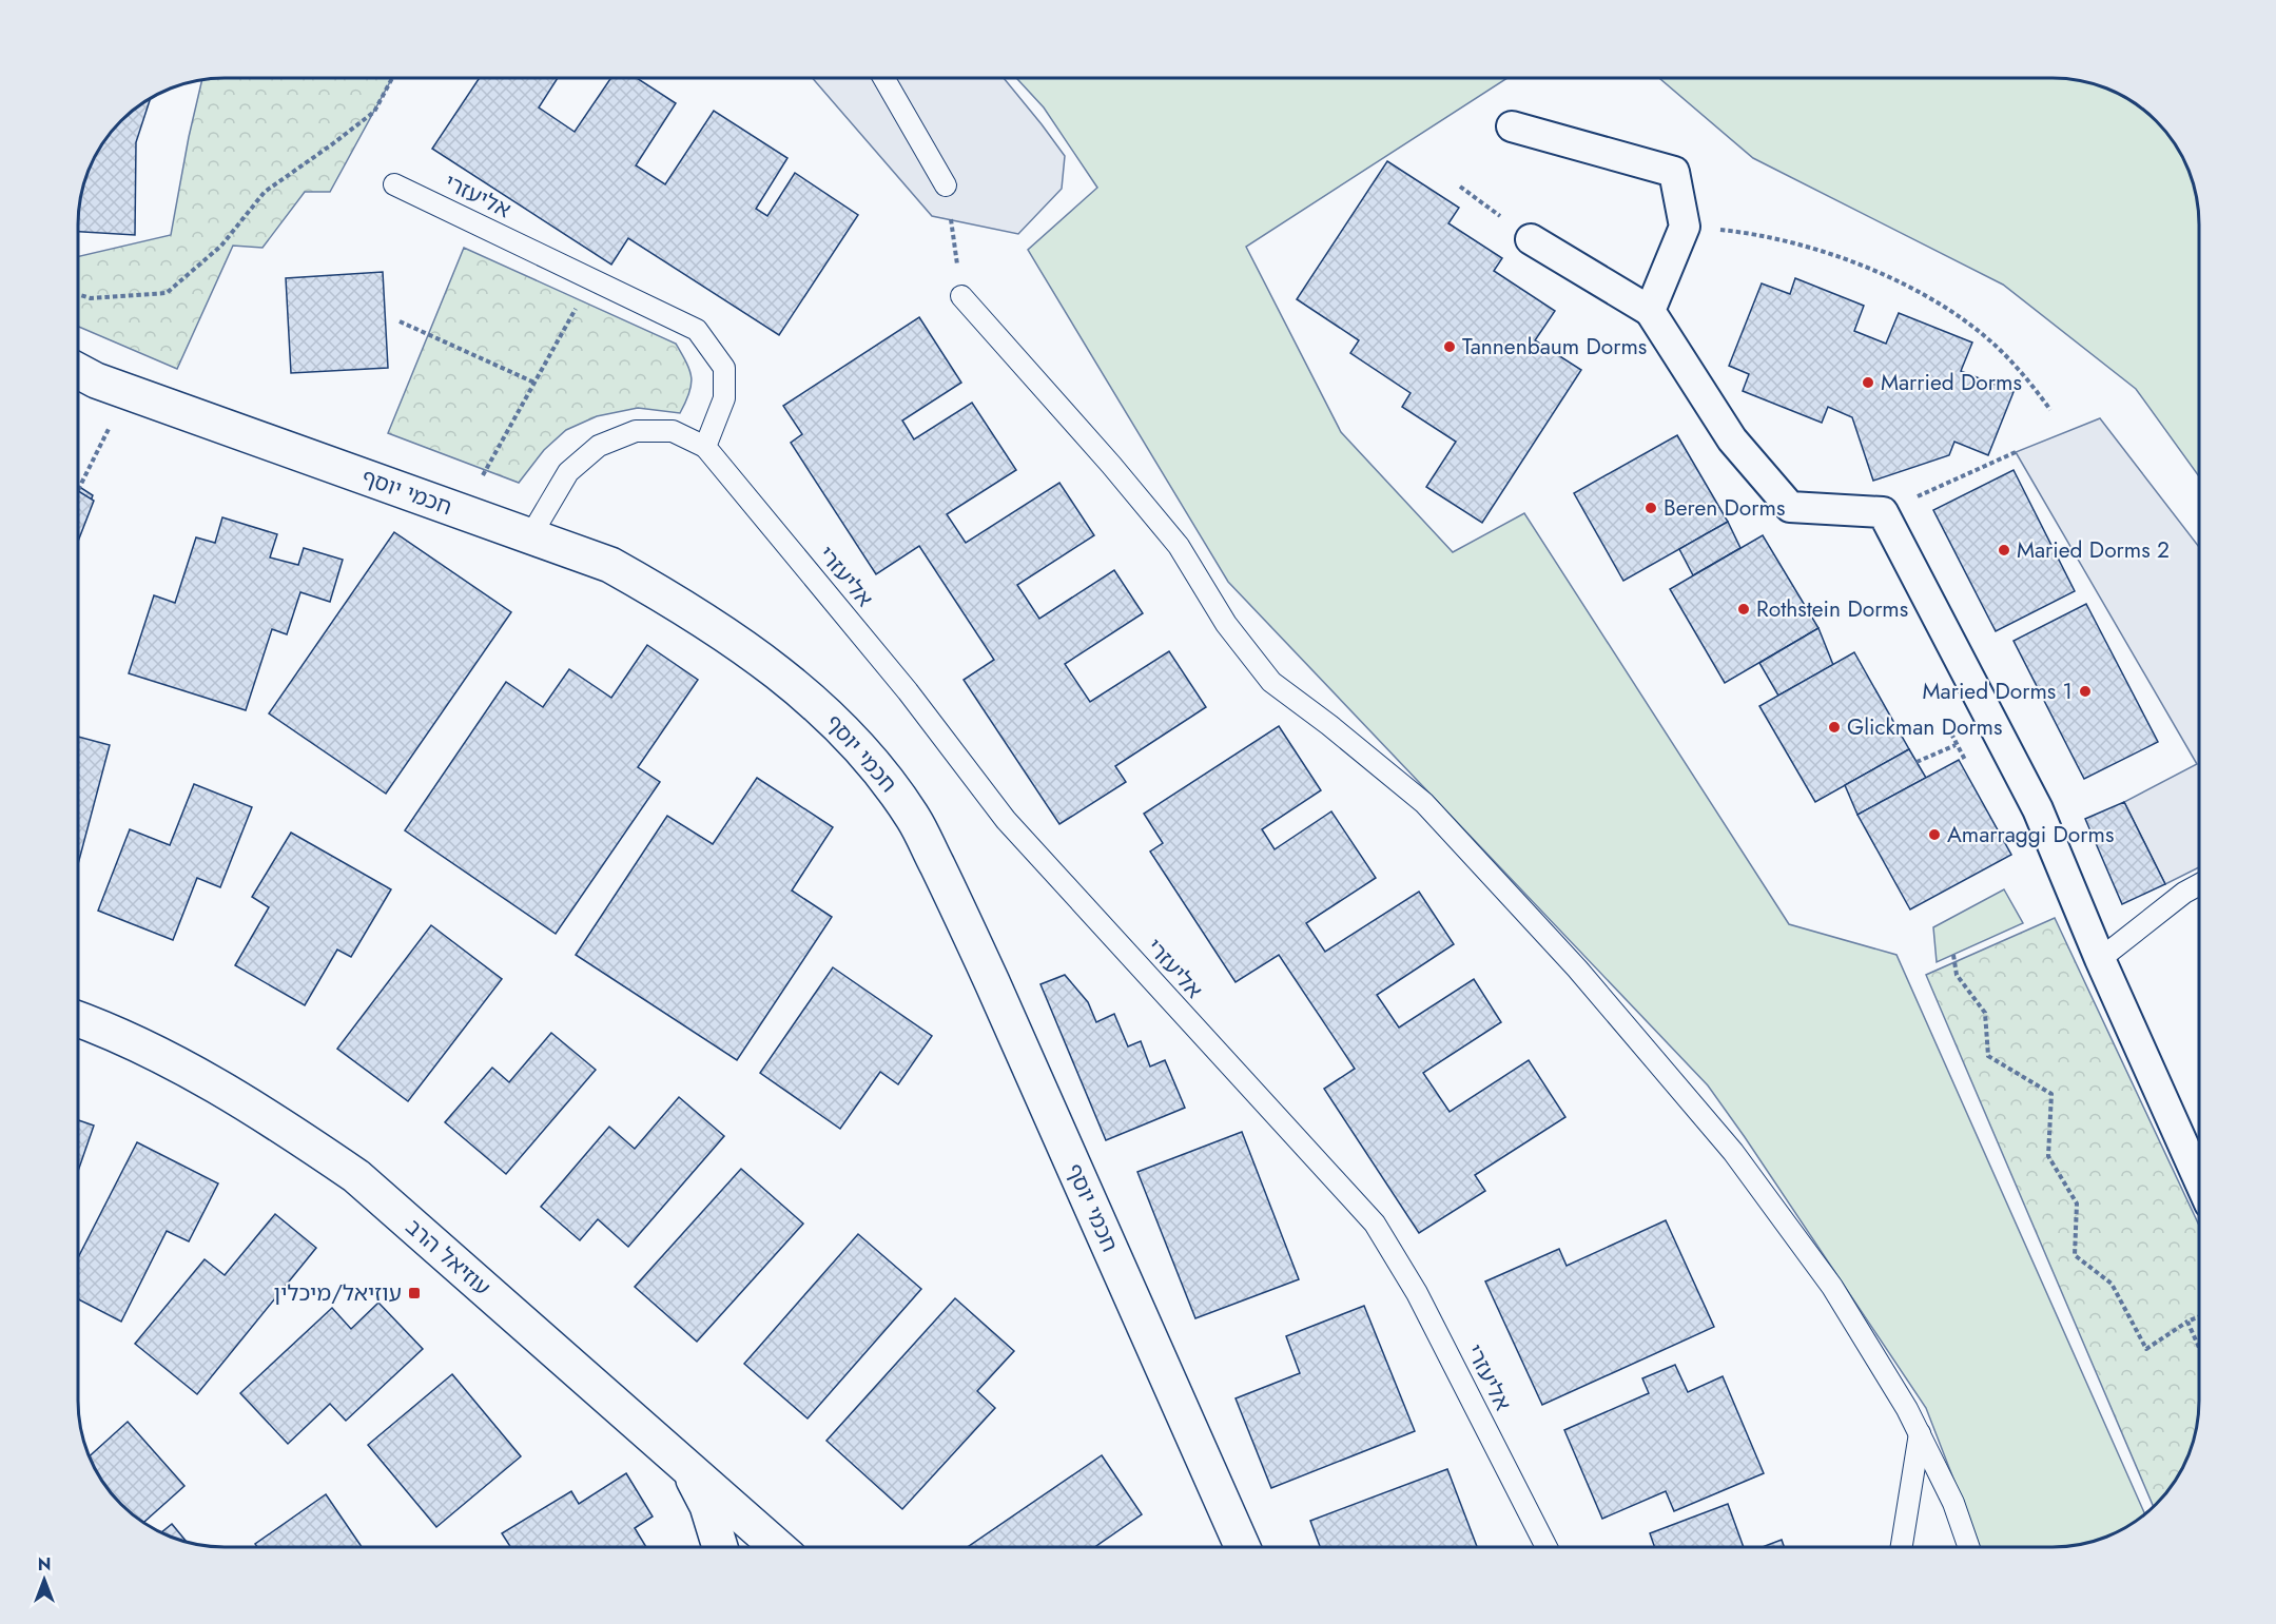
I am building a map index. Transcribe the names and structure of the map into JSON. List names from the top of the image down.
{
  "streets": {
    "street": ["חכמי יוסף", "עוזיאל הרב"],
    "lane": ["אליעזרי"]
  },
  "crossings": [
    ["אליעזרי", "חכמי יוסף"]
  ],
  "places": {
    "other": [
      "Tannenbaum Dorms",
      "Married Dorms",
      "Beren Dorms",
      "Maried Dorms 2",
      "Rothstein Dorms",
      "Maried Dorms 1",
      "Glickman Dorms",
      "Amarraggi Dorms"
    ],
    "transit": ["עוזיאל/מיכלין"]
  },
  "north": "top"
}
